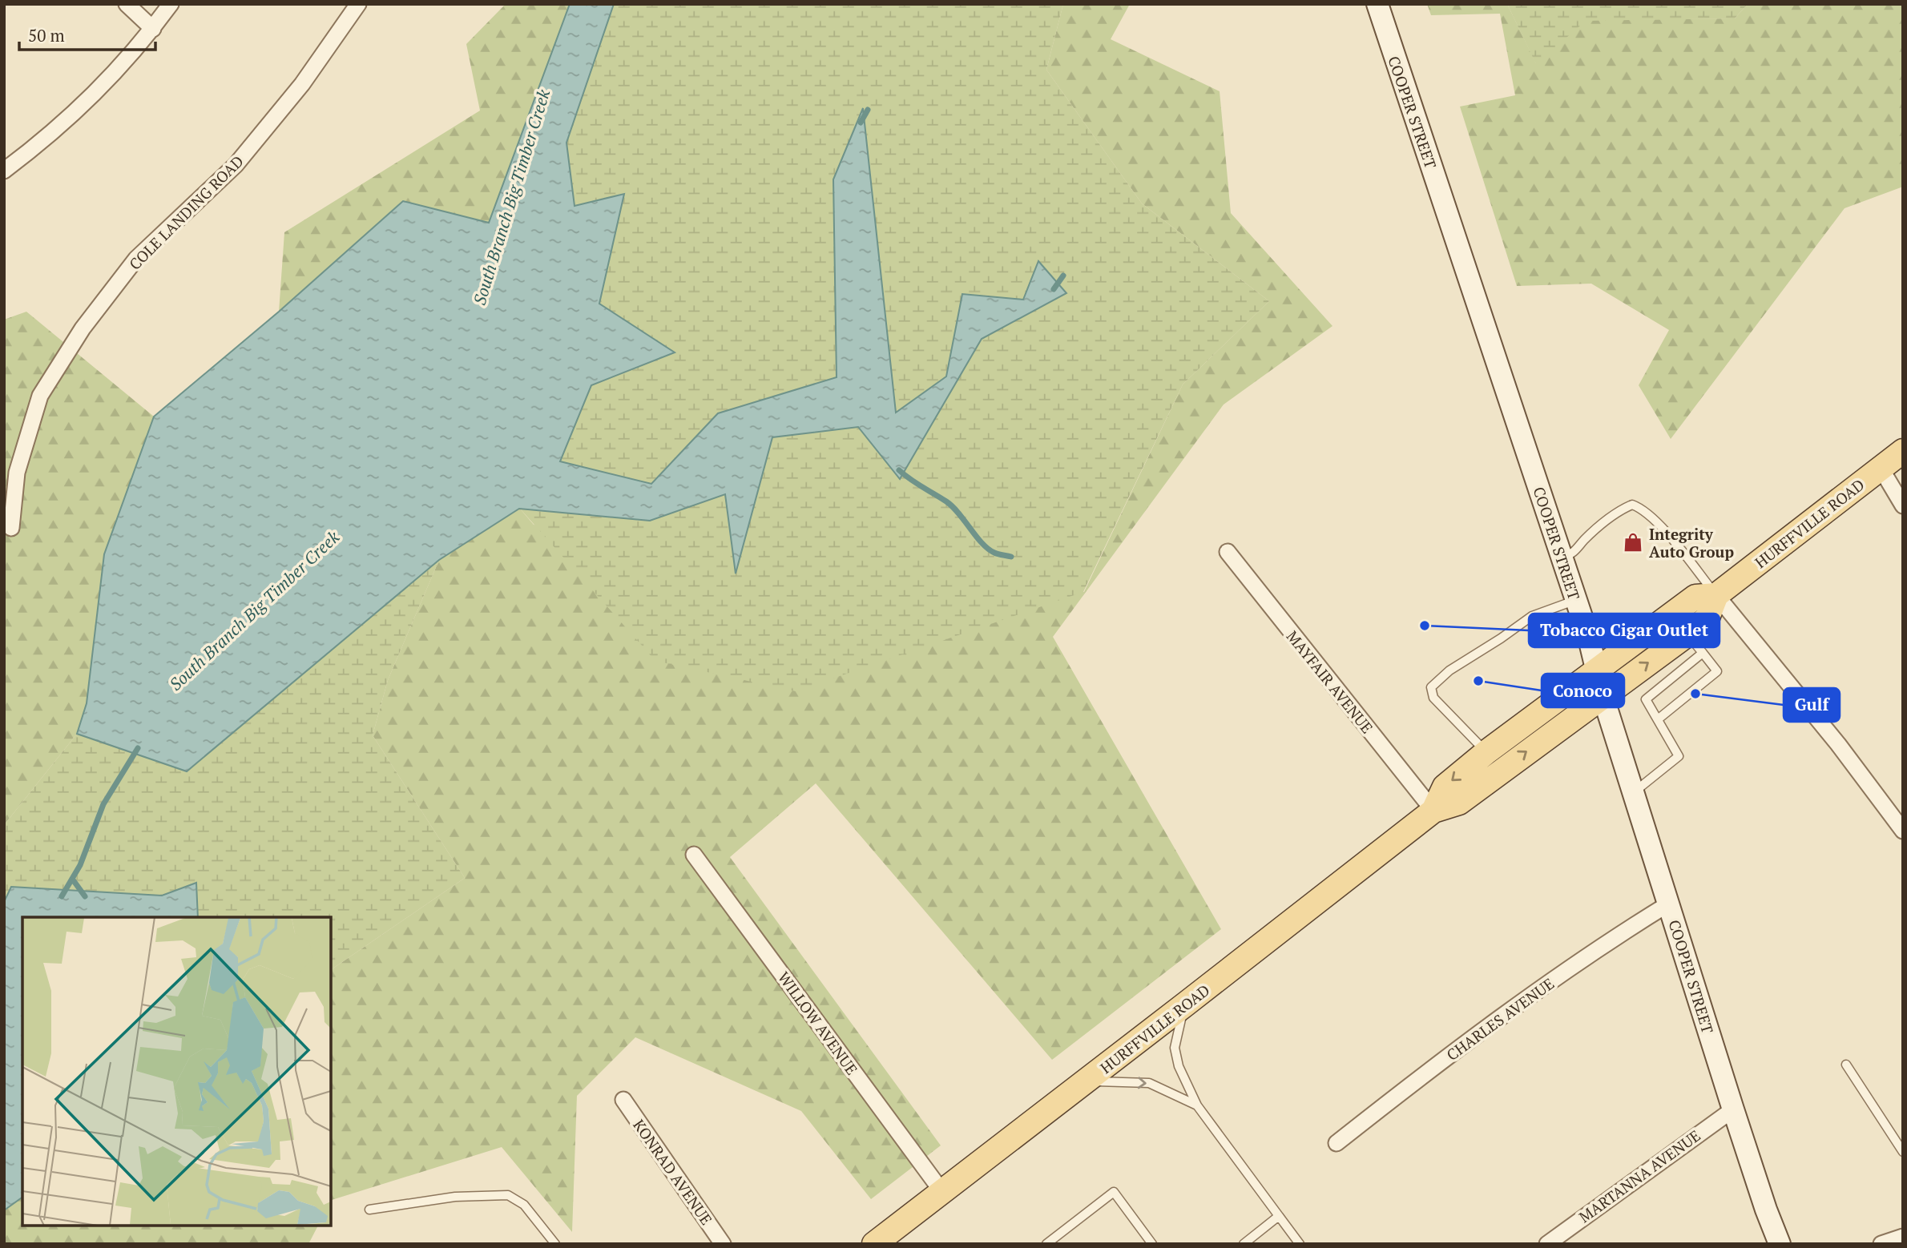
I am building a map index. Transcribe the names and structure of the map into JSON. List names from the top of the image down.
{
  "streets": {
    "main road": ["COOPER STREET", "HURFFVILLE ROAD"],
    "street": [
      "COLE LANDING ROAD",
      "MAYFAIR AVENUE",
      "CHARLES AVENUE",
      "WILLOW AVENUE",
      "KONRAD AVENUE",
      "MARTANNA AVENUE"
    ]
  },
  "crossings": [
    ["COOPER STREET", "HURFFVILLE ROAD"],
    ["COOPER STREET", "CHARLES AVENUE"],
    ["COOPER STREET", "MARTANNA AVENUE"],
    ["HURFFVILLE ROAD", "MAYFAIR AVENUE"],
    ["HURFFVILLE ROAD", "WILLOW AVENUE"]
  ],
  "water": ["South Branch Big Timber Creek"],
  "places": {
    "shop": ["Integrity Auto Group"],
    "other": ["Tobacco Cigar Outlet", "Conoco", "Gulf"]
  },
  "scale_bar": "50 m"
}
